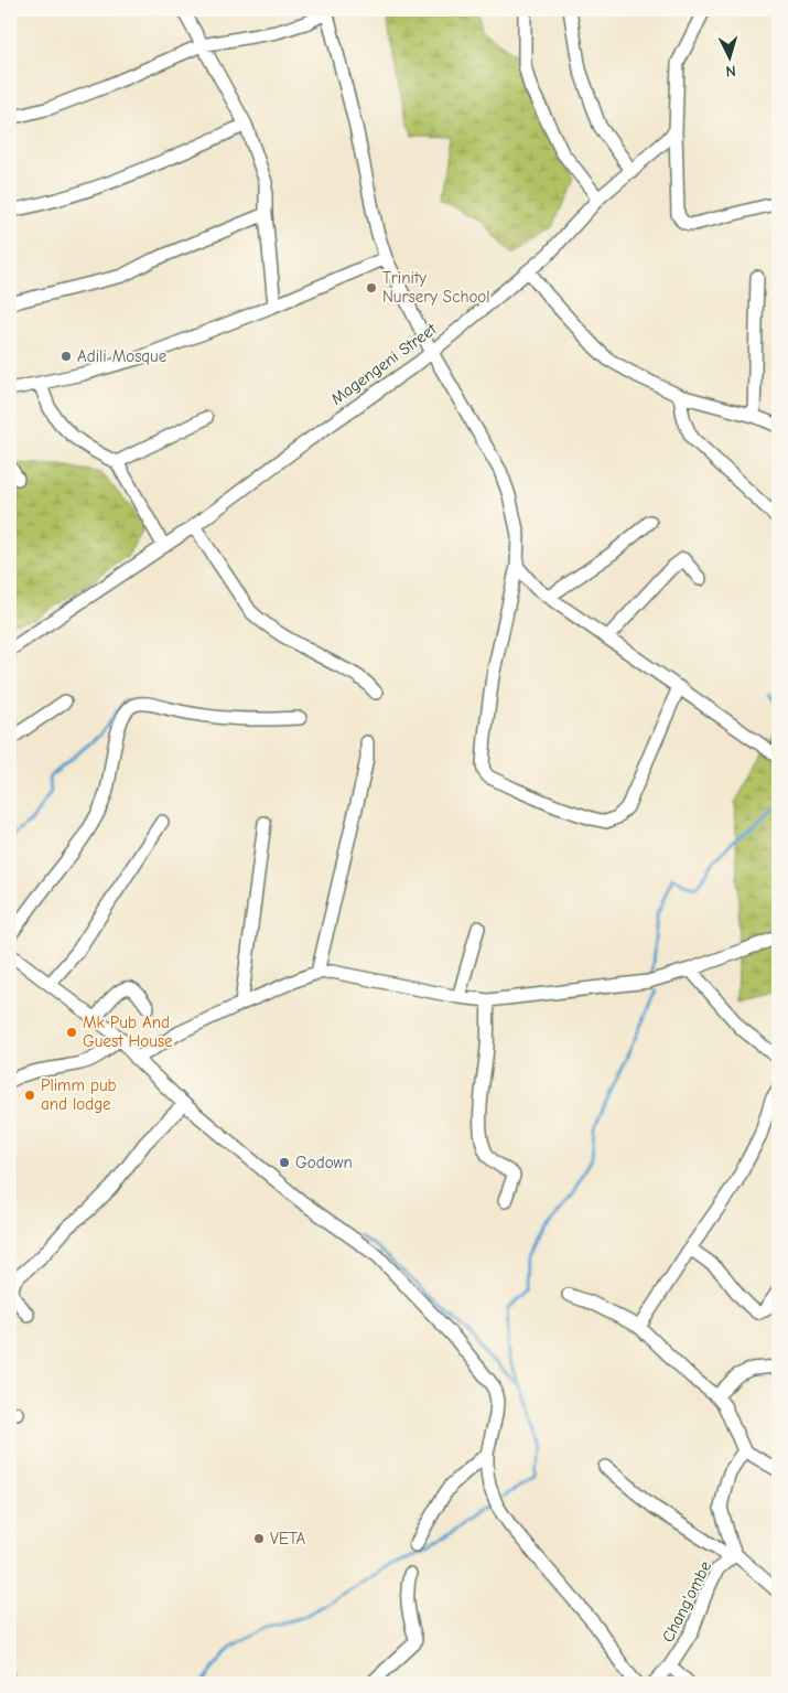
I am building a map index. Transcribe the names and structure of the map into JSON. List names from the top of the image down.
{
  "streets": {
    "street": ["Magengeni Street", "Chang'ombe"]
  },
  "places": [
    "Trinity Nursery School",
    "Adili Mosque",
    "Mk Pub And Guest House",
    "Plimm pub and lodge",
    "Godown",
    "VETA"
  ],
  "north": "bottom"
}
